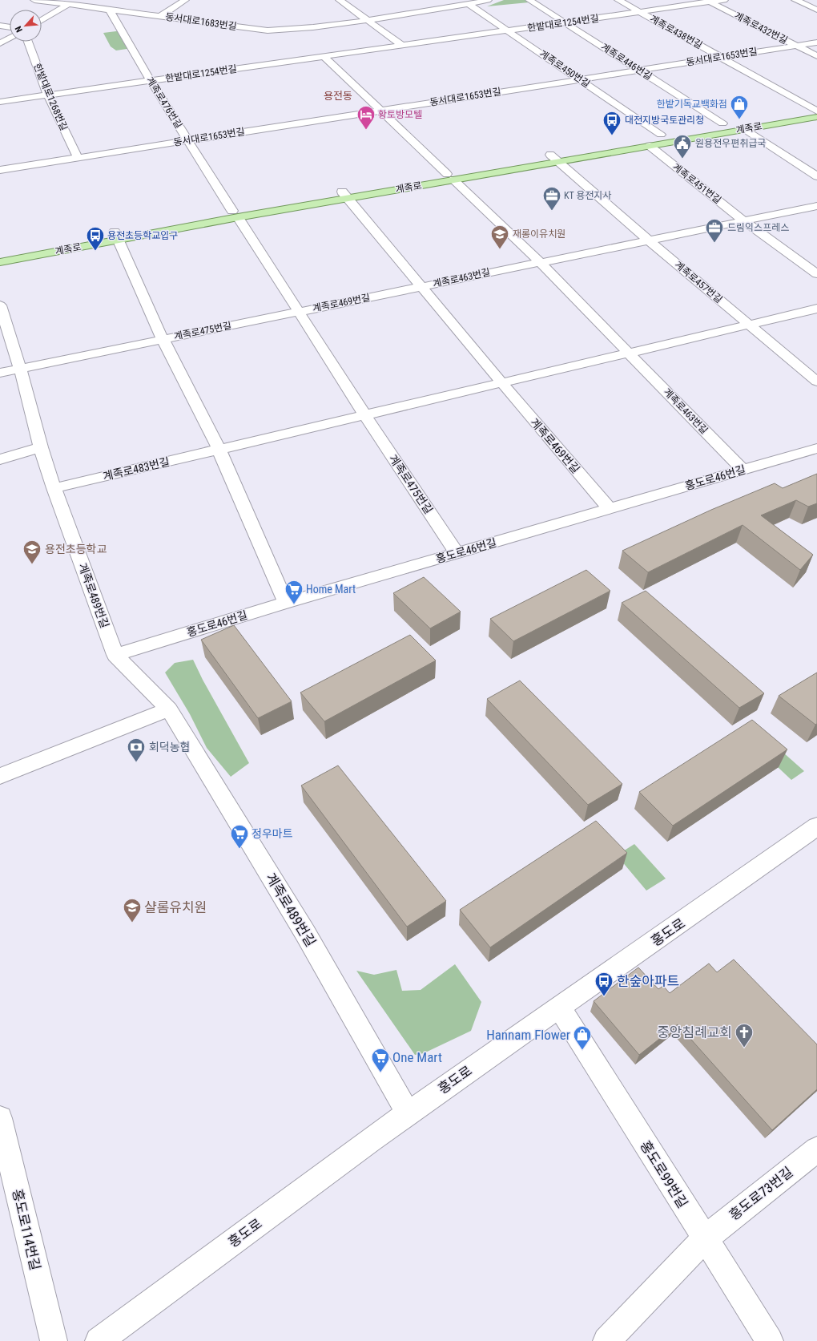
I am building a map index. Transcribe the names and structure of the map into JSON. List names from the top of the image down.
{
  "streets": {
    "main road": ["계족로"],
    "street": [
      "동서대로1683번길",
      "한밭대로1254번길",
      "계족로432번길",
      "계족로438번길",
      "동서대로1653번길",
      "계족로446번길",
      "계족로450번길",
      "한밭대로1268번길",
      "계족로476번길",
      "계족로451번길",
      "계족로463번길",
      "계족로457번길",
      "계족로469번길",
      "계족로475번길",
      "계족로483번길",
      "홍도로46번길",
      "계족로489번길",
      "홍도로",
      "홍도로99번길",
      "홍도로73번길",
      "홍도로114번길"
    ]
  },
  "crossings": [
    ["동서대로1683번길", "계족로450번길"],
    ["동서대로1683번길", "계족로476번길"],
    ["한밭대로1254번길", "계족로432번길"],
    ["한밭대로1254번길", "계족로438번길"],
    ["한밭대로1254번길", "계족로446번길"],
    ["한밭대로1254번길", "계족로450번길"],
    ["한밭대로1254번길", "한밭대로1268번길"],
    ["한밭대로1254번길", "계족로476번길"],
    ["한밭대로1254번길", "계족로463번길"],
    ["계족로432번길", "동서대로1653번길"],
    ["계족로438번길", "동서대로1653번길"],
    ["계족로438번길", "계족로"],
    ["동서대로1653번길", "계족로446번길"],
    ["동서대로1653번길", "계족로450번길"],
    ["동서대로1653번길", "한밭대로1268번길"],
    ["동서대로1653번길", "계족로476번길"],
    ["동서대로1653번길", "계족로463번길"],
    ["계족로446번길", "계족로"],
    ["계족로450번길", "계족로"],
    ["계족로476번길", "계족로"],
    ["계족로476번길", "계족로475번길"],
    ["계족로", "계족로451번길"],
    ["계족로", "계족로463번길"],
    ["계족로", "계족로457번길"],
    ["계족로", "계족로469번길"],
    ["계족로", "계족로475번길"],
    ["계족로463번길", "계족로469번길"],
    ["계족로463번길", "홍도로46번길"],
    ["계족로469번길", "계족로475번길"],
    ["계족로469번길", "홍도로46번길"],
    ["계족로475번길", "홍도로46번길"],
    ["계족로483번길", "계족로489번길"],
    ["홍도로46번길", "계족로489번길"],
    ["계족로489번길", "홍도로"],
    ["홍도로", "홍도로99번길"],
    ["홍도로99번길", "홍도로73번길"]
  ],
  "districts": ["용전동"],
  "places": {
    "shop": ["한밭기독교백화점", "Hannam Flower"],
    "hotel": ["황토방모텔"],
    "bus stop": ["대전지방국토관리청", "용전초등학교입구", "한숲아파트"],
    "public building": ["원용전우편취급국"],
    "office": ["KT 용전지사", "드림익스프레스"],
    "school or university": ["재롱이유치원", "용전초등학교", "샬롬유치원"],
    "supermarket": ["Home Mart", "정우마트", "One Mart"],
    "bank": ["회덕농협"],
    "church": ["중앙침례교회"]
  },
  "north": "bottom left"
}
